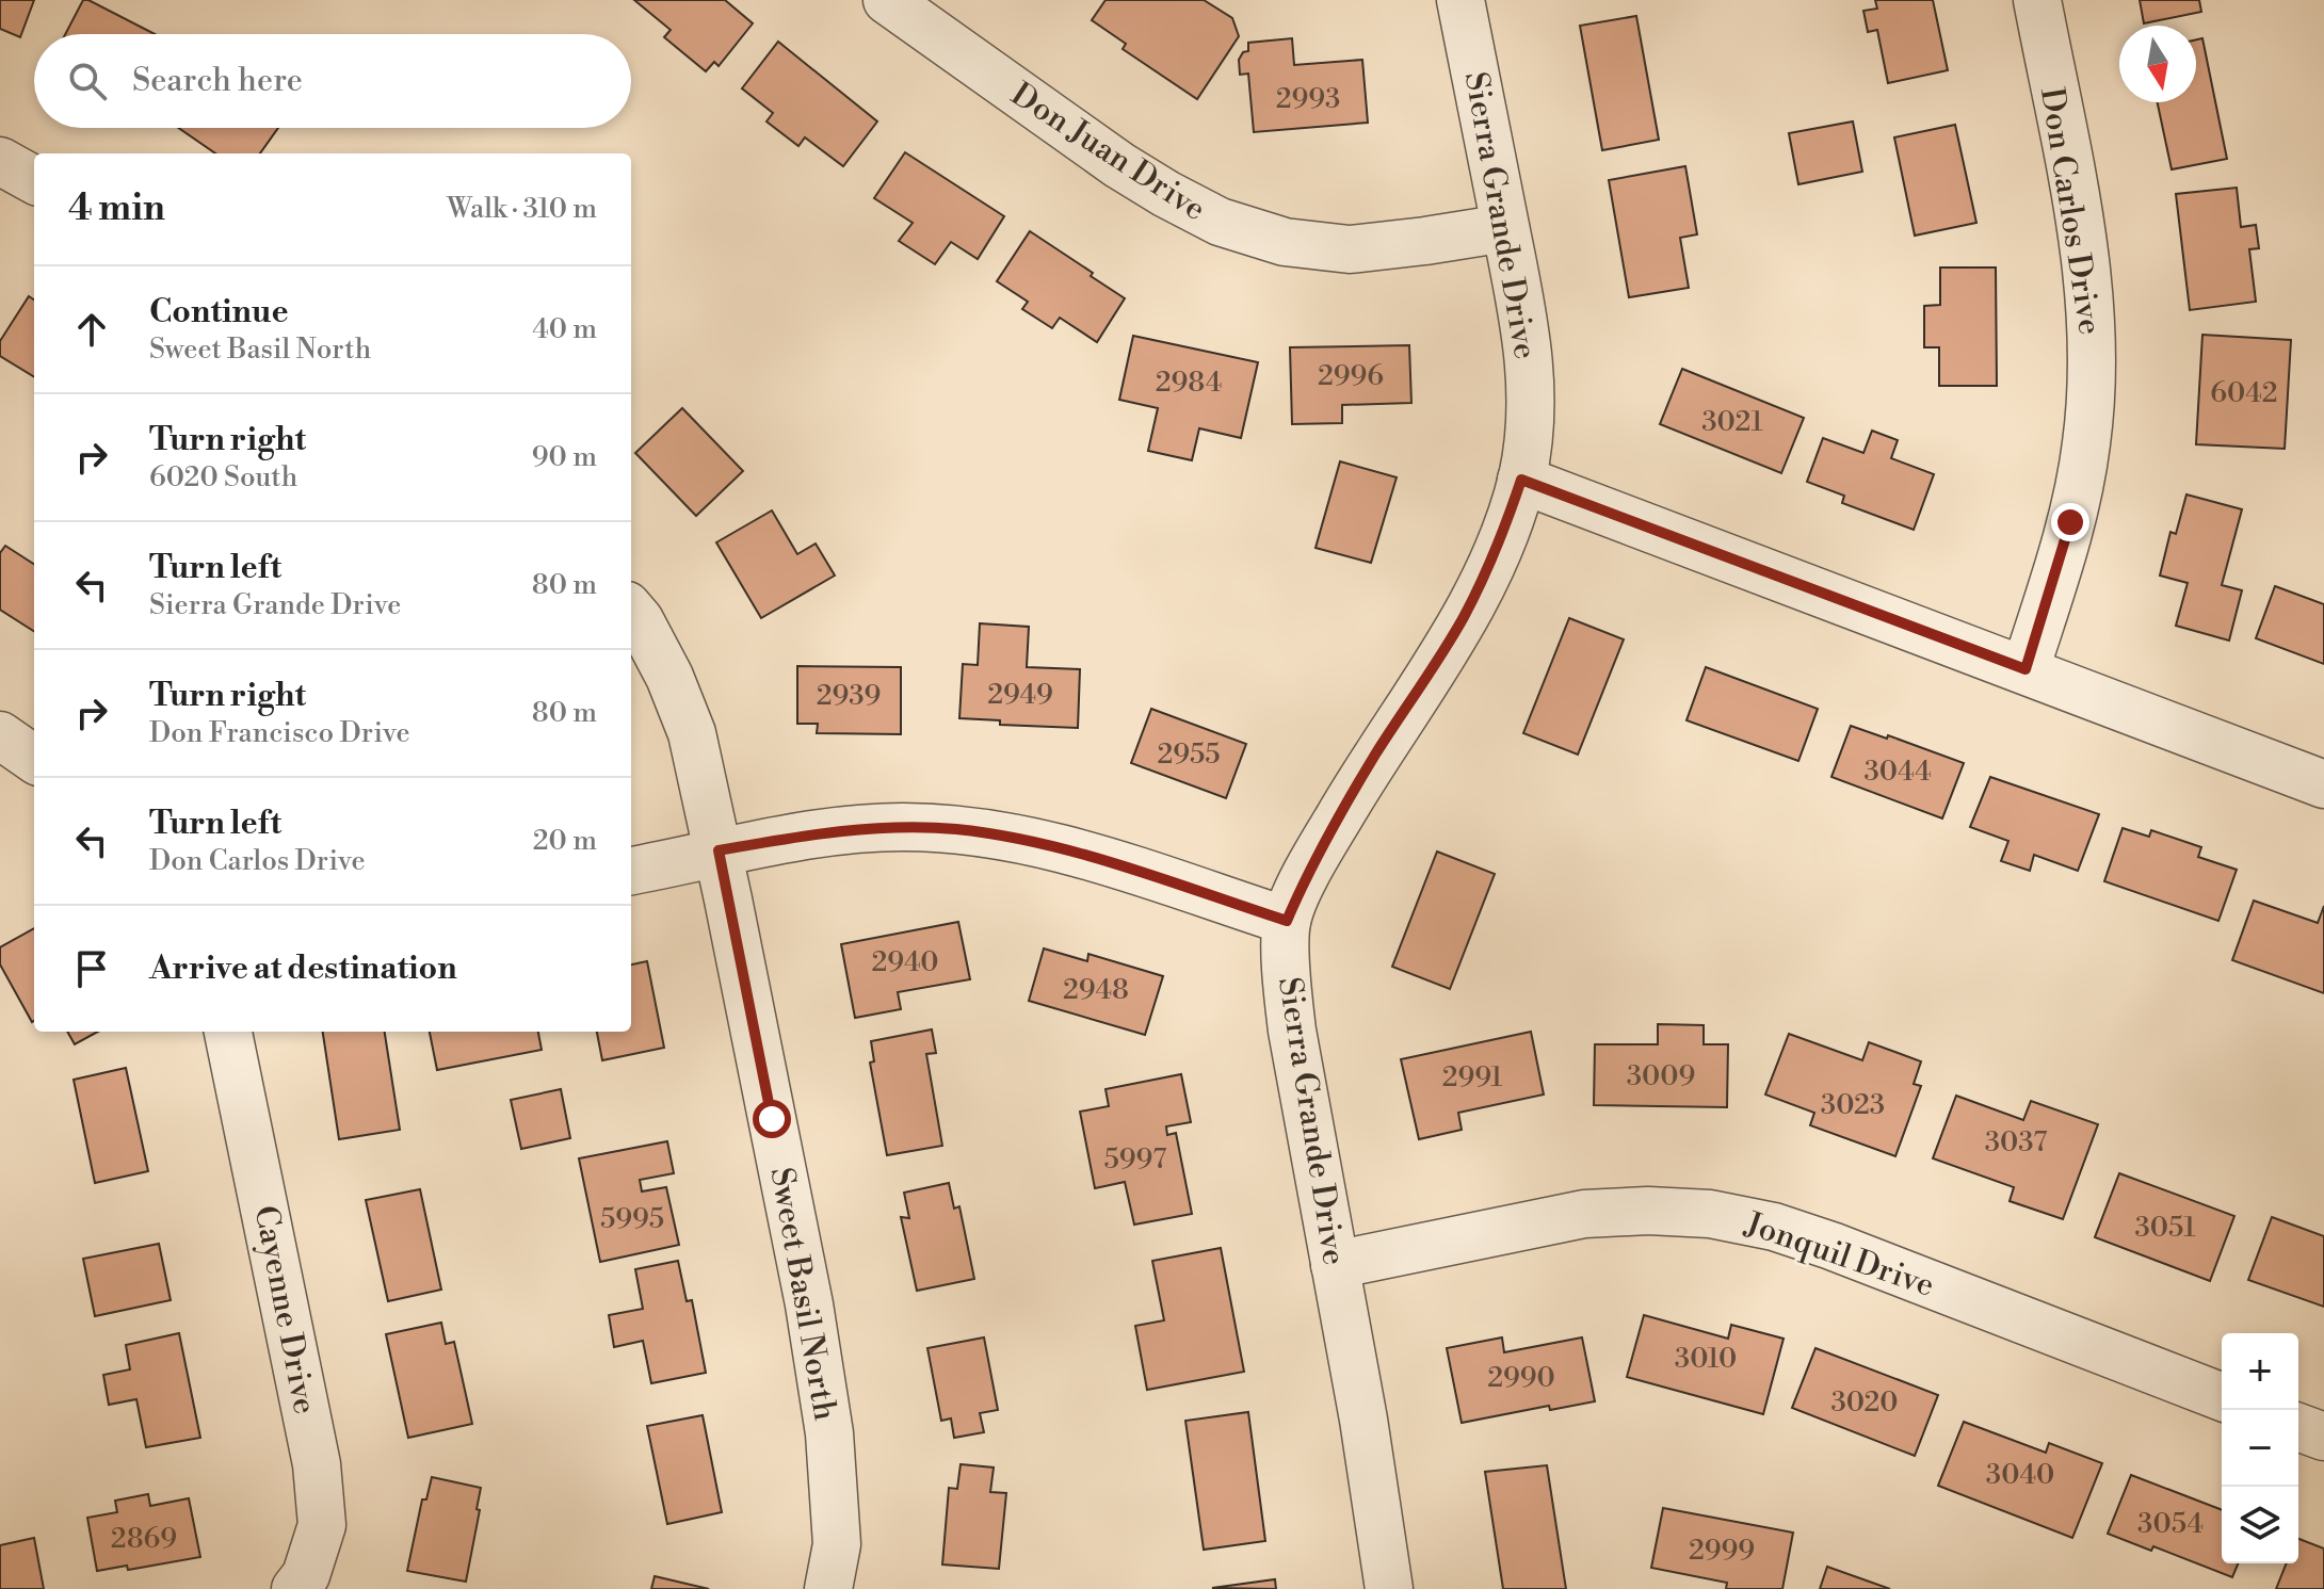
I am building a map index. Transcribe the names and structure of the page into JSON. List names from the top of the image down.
{
  "streets": {
    "street": [
      "Don Juan Drive",
      "Don Carlos Drive",
      "Sierra Grande Drive",
      "Jonquil Drive",
      "Sweet Basil North",
      "Cayenne Drive"
    ]
  },
  "crossings": [
    ["Don Juan Drive", "Sierra Grande Drive"],
    ["Sierra Grande Drive", "Jonquil Drive"]
  ],
  "house_numbers": [
    "2993",
    "2996",
    "2984",
    "6042",
    "3021",
    "2949",
    "2939",
    "2955",
    "3044",
    "2940",
    "2948",
    "3009",
    "2991",
    "3023",
    "3037",
    "5997",
    "5995",
    "3051",
    "3010",
    "2990",
    "3020",
    "3040",
    "3054",
    "2869",
    "2999"
  ],
  "north": "bottom",
  "page": {
    "search": "Search here",
    "heading": ["4 min", "Walk · 310 m"],
    "list": [
      ["Continue", "Sweet Basil North", "40 m"],
      ["Turn right", "6020 South", "90 m"],
      ["Turn left", "Sierra Grande Drive", "80 m"],
      ["Turn right", "Don Francisco Drive", "80 m"],
      ["Turn left", "Don Carlos Drive", "20 m"],
      "Arrive at destination"
    ],
    "map_buttons": ["+", "−"]
  }
}
